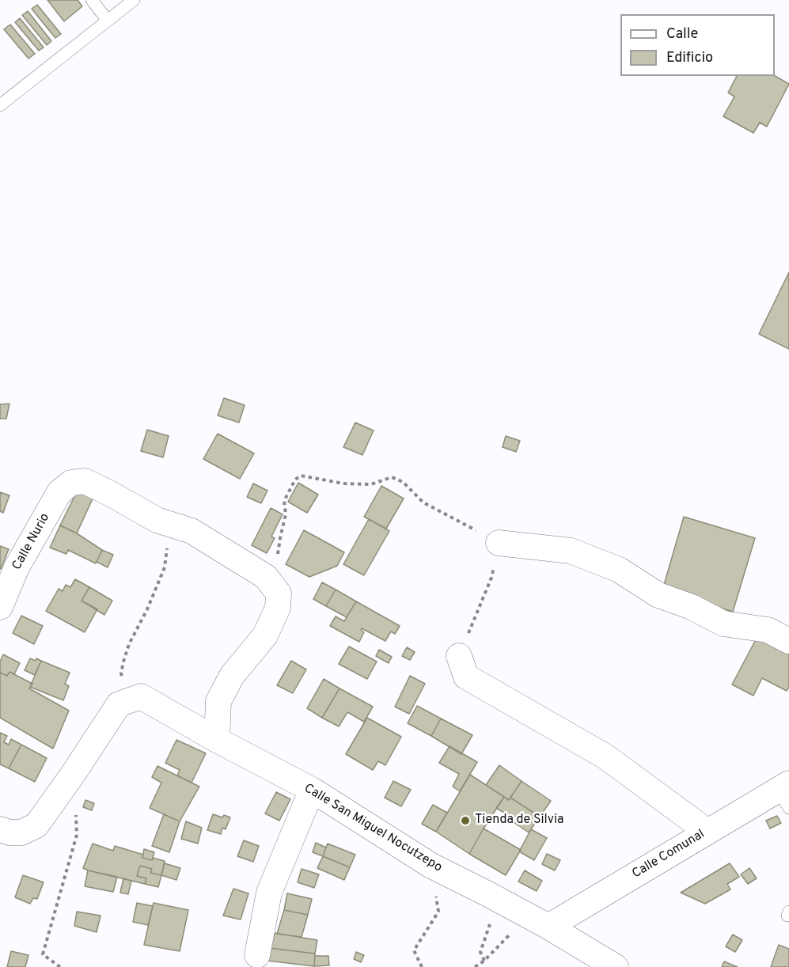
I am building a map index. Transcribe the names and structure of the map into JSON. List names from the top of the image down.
{
  "streets": {
    "street": ["Calle Nurio", "Calle San Miguel Nocutzepo", "Calle Comunal"]
  },
  "crossings": [
    ["Calle San Miguel Nocutzepo", "Calle Comunal"]
  ],
  "places": ["Tienda de Silvia"],
  "legend": ["Calle", "Edificio"]
}
